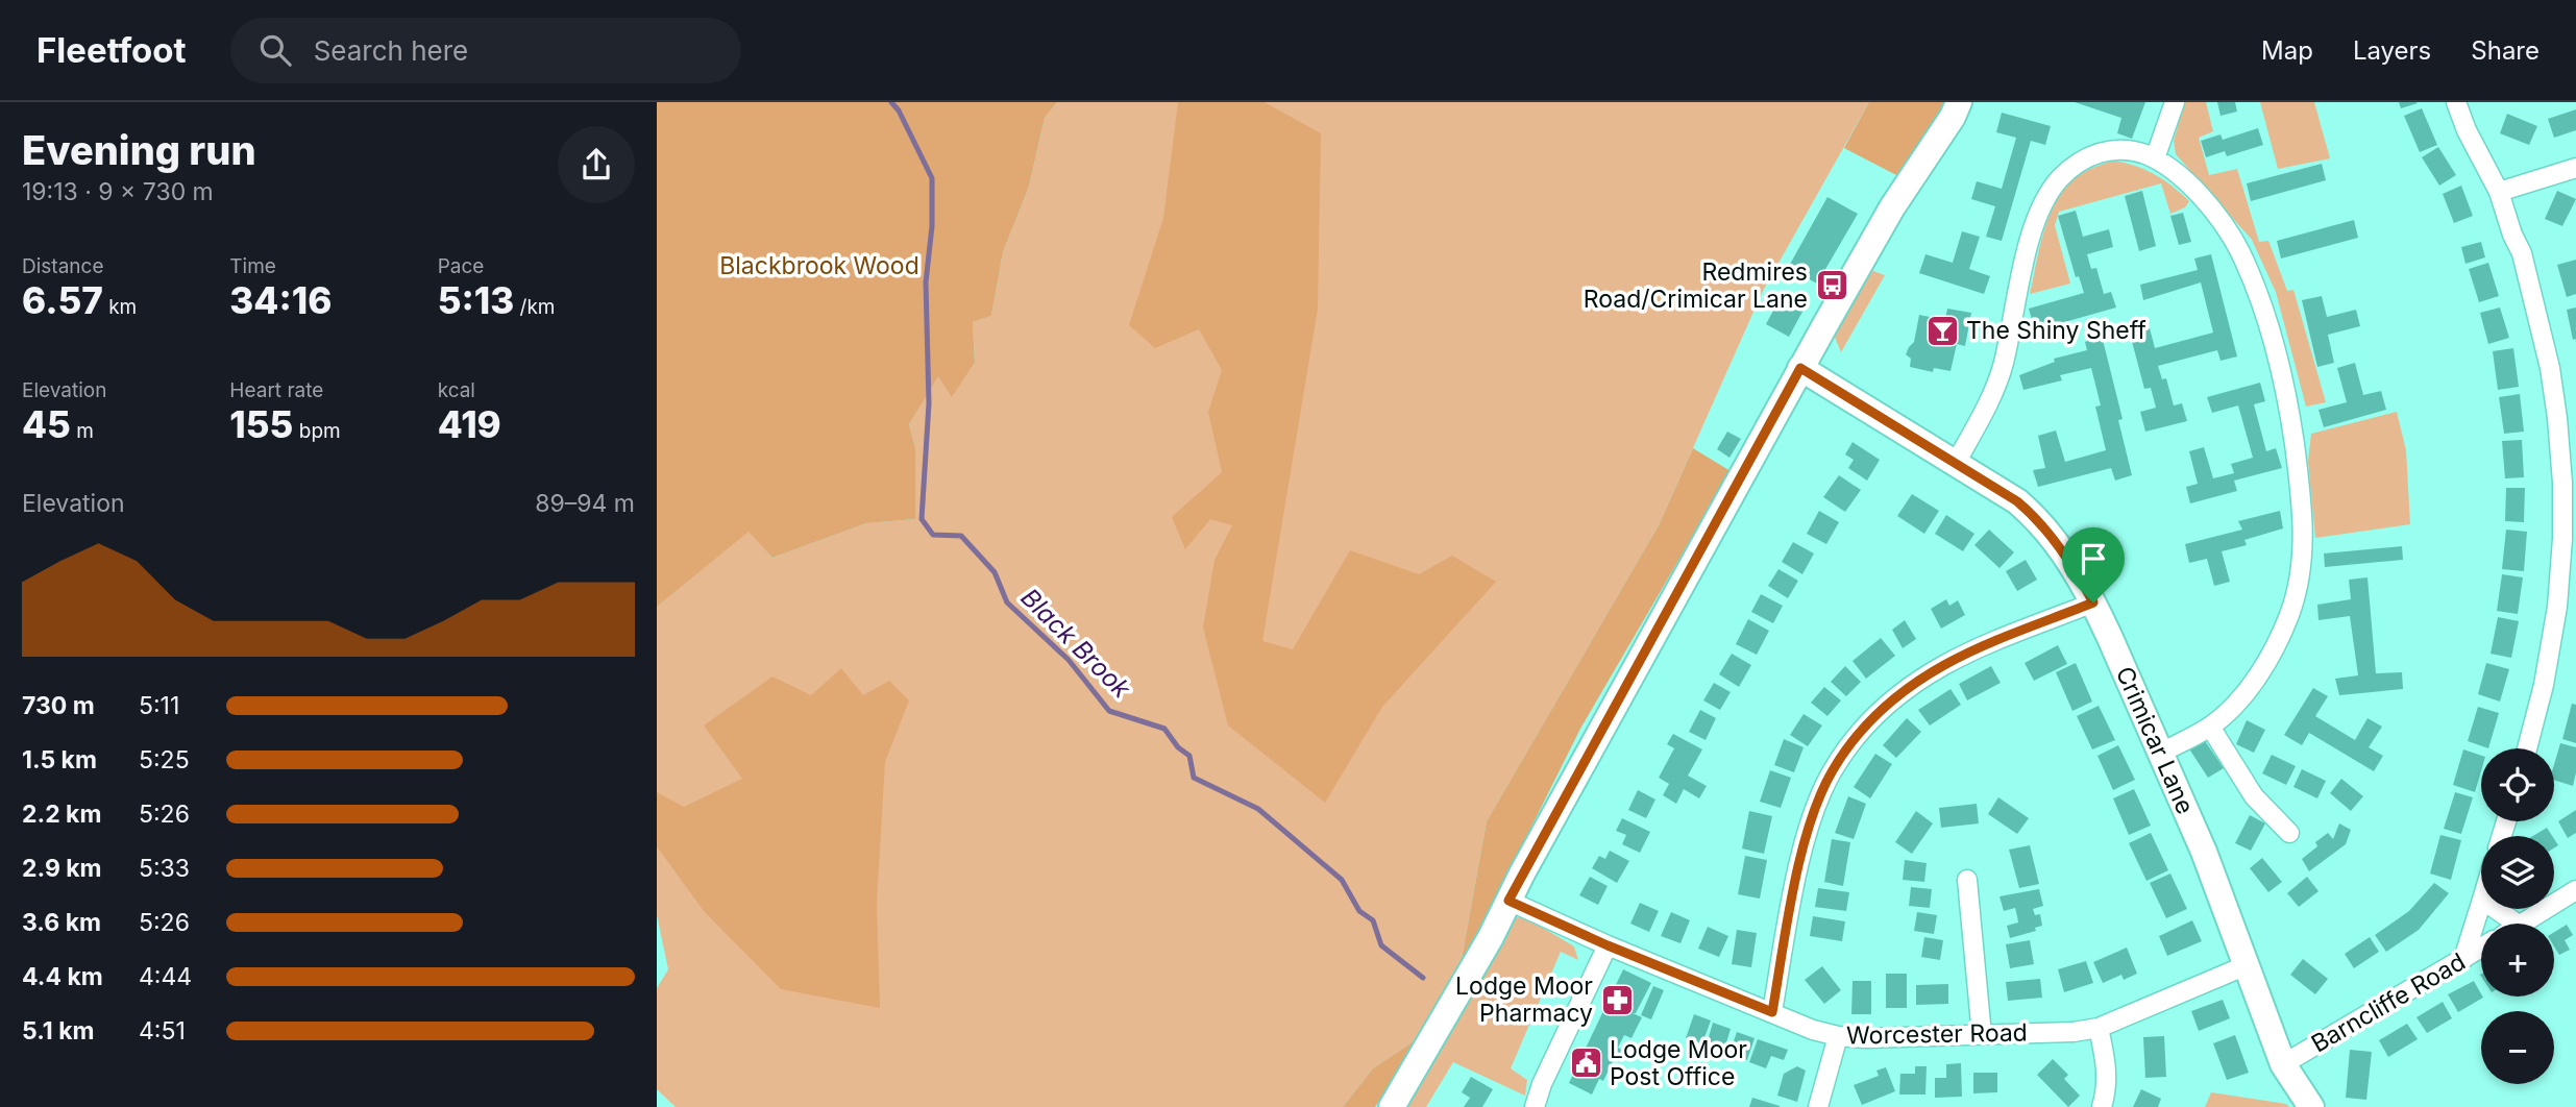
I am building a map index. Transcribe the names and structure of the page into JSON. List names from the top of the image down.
{
  "streets": {
    "street": ["Crimicar Lane", "Barncliffe Road", "Worcester Road"]
  },
  "crossings": [
    ["Crimicar Lane", "Barncliffe Road"],
    ["Crimicar Lane", "Worcester Road"]
  ],
  "water": ["Black Brook"],
  "parks": ["Blackbrook Wood"],
  "places": {
    "bus stop": ["Redmires Road/Crimicar Lane"],
    "bar": ["The Shiny Sheff"],
    "pharmacy": ["Lodge Moor Pharmacy"],
    "public building": ["Lodge Moor Post Office"]
  },
  "page": {
    "header": "Fleetfoot",
    "search": "Search here",
    "nav": ["Map", "Layers", "Share"],
    "heading": ["Evening run", "19:13 · 9 × 730 m"],
    "stats": [
      ["Distance", "6.57 km"],
      ["Time", "34:16"],
      ["Pace", "5:13 /km"],
      ["Elevation", "45 m"],
      ["Heart rate", "155 bpm"],
      ["kcal", "419"]
    ],
    "chart": ["Elevation", "89–94 m"],
    "list": [
      {
        "name": "730 m",
        "note": "5:11"
      },
      {
        "name": "1.5 km",
        "note": "5:25"
      },
      {
        "name": "2.2 km",
        "note": "5:26"
      },
      {
        "name": "2.9 km",
        "note": "5:33"
      },
      {
        "name": "3.6 km",
        "note": "5:26"
      },
      {
        "name": "4.4 km",
        "note": "4:44"
      },
      {
        "name": "5.1 km",
        "note": "4:51"
      }
    ],
    "map_buttons": ["+", "−"]
  }
}
